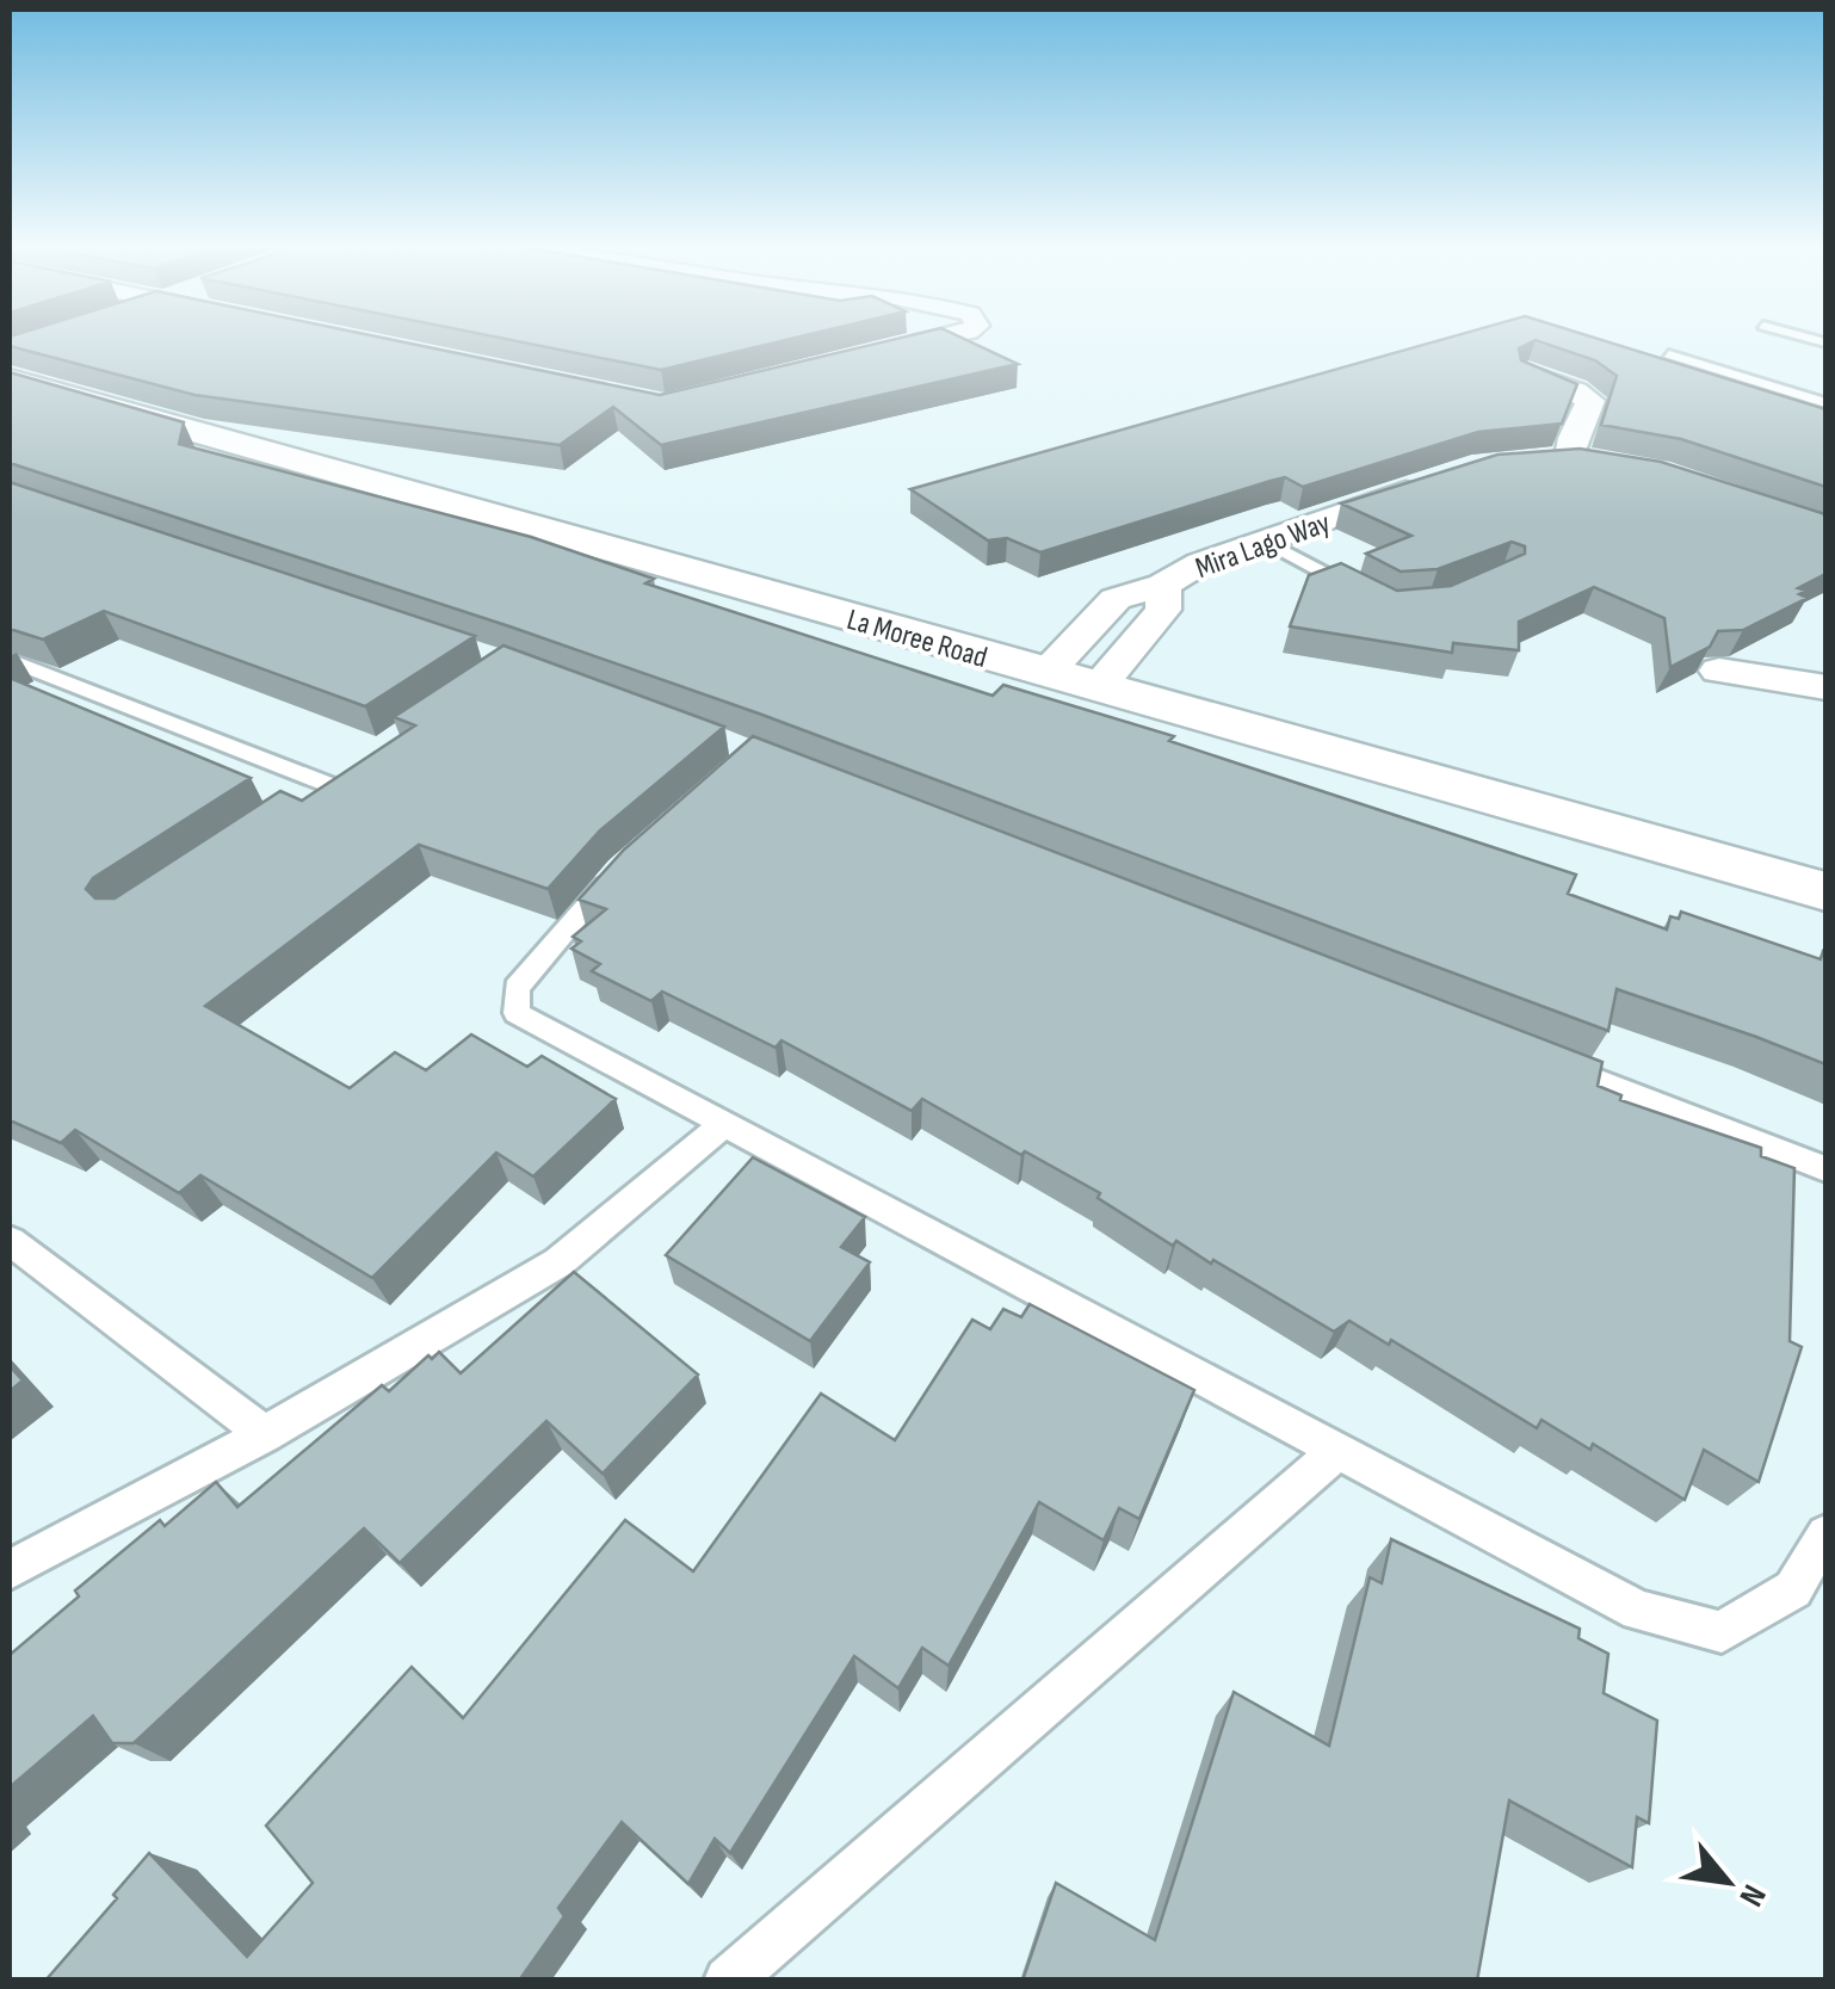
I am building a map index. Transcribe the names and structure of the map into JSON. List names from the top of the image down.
{
  "streets": {
    "street": ["Mira Lago Way", "La Moree Road"]
  },
  "crossings": [
    ["Mira Lago Way", "La Moree Road"]
  ],
  "north": "bottom right"
}
